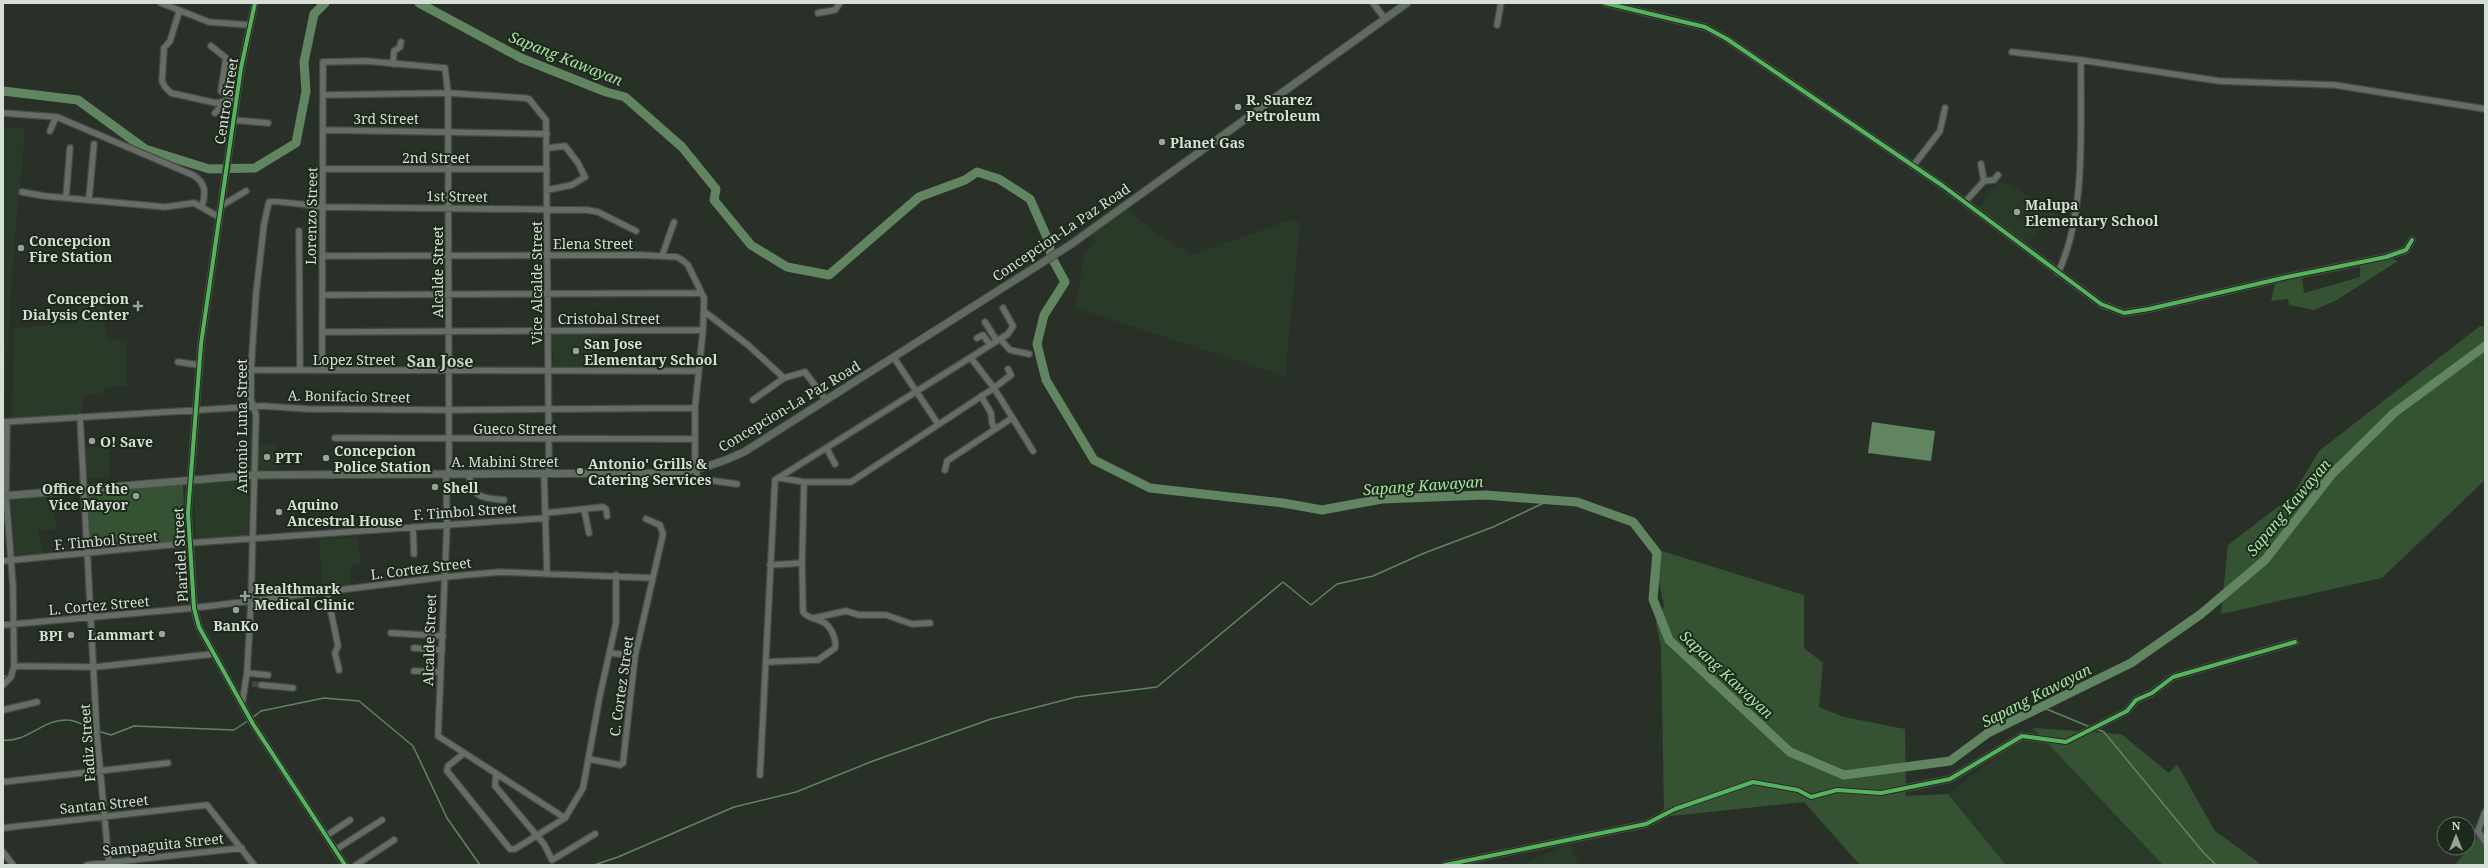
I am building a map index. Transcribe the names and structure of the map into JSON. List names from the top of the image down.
{
  "streets": {
    "main road": ["Concepcion-La Paz Road", "A. Mabini Street"],
    "street": [
      "Centro Street",
      "3rd Street",
      "2nd Street",
      "1st Street",
      "Lorenzo Street",
      "Elena Street",
      "Alcalde Street",
      "Vice Alcalde Street",
      "Cristobal Street",
      "Lopez Street",
      "A. Bonifacio Street",
      "Antonio Luna Street",
      "Gueco Street",
      "F. Timbol Street",
      "Plaridel Street",
      "L. Cortez Street",
      "C. Cortez Street",
      "Fadiz Street",
      "Santan Street",
      "Sampaguita Street"
    ]
  },
  "crossings": [
    ["Centro Street", "Plaridel Street"],
    ["3rd Street", "Lorenzo Street"],
    ["3rd Street", "Alcalde Street"],
    ["3rd Street", "Vice Alcalde Street"],
    ["2nd Street", "Lorenzo Street"],
    ["2nd Street", "Alcalde Street"],
    ["2nd Street", "Vice Alcalde Street"],
    ["1st Street", "Lorenzo Street"],
    ["1st Street", "Alcalde Street"],
    ["1st Street", "Vice Alcalde Street"],
    ["1st Street", "Antonio Luna Street"],
    ["Lorenzo Street", "Elena Street"],
    ["Lorenzo Street", "Alcalde Street"],
    ["Lorenzo Street", "Cristobal Street"],
    ["Lorenzo Street", "Lopez Street"],
    ["Concepcion-La Paz Road", "A. Mabini Street"],
    ["Elena Street", "Alcalde Street"],
    ["Elena Street", "Vice Alcalde Street"],
    ["Elena Street", "Cristobal Street"],
    ["Elena Street", "Lopez Street"],
    ["Elena Street", "A. Bonifacio Street"],
    ["Elena Street", "Gueco Street"],
    ["Elena Street", "A. Mabini Street"],
    ["Alcalde Street", "Vice Alcalde Street"],
    ["Alcalde Street", "Cristobal Street"],
    ["Alcalde Street", "Lopez Street"],
    ["Alcalde Street", "A. Bonifacio Street"],
    ["Alcalde Street", "Gueco Street"],
    ["Alcalde Street", "A. Mabini Street"],
    ["Alcalde Street", "F. Timbol Street"],
    ["Alcalde Street", "L. Cortez Street"],
    ["Vice Alcalde Street", "Cristobal Street"],
    ["Vice Alcalde Street", "Lopez Street"],
    ["Vice Alcalde Street", "A. Bonifacio Street"],
    ["Vice Alcalde Street", "Gueco Street"],
    ["Vice Alcalde Street", "A. Mabini Street"],
    ["Vice Alcalde Street", "F. Timbol Street"],
    ["Vice Alcalde Street", "L. Cortez Street"],
    ["Lopez Street", "Antonio Luna Street"],
    ["A. Bonifacio Street", "Antonio Luna Street"],
    ["A. Bonifacio Street", "Plaridel Street"],
    ["A. Bonifacio Street", "Fadiz Street"],
    ["Antonio Luna Street", "A. Mabini Street"],
    ["Antonio Luna Street", "F. Timbol Street"],
    ["Antonio Luna Street", "Plaridel Street"],
    ["Antonio Luna Street", "L. Cortez Street"],
    ["A. Mabini Street", "Plaridel Street"],
    ["A. Mabini Street", "Fadiz Street"],
    ["F. Timbol Street", "Plaridel Street"],
    ["F. Timbol Street", "Fadiz Street"],
    ["Plaridel Street", "L. Cortez Street"],
    ["L. Cortez Street", "C. Cortez Street"],
    ["L. Cortez Street", "Fadiz Street"],
    ["Fadiz Street", "Santan Street"],
    ["Fadiz Street", "Sampaguita Street"],
    ["Santan Street", "Sampaguita Street"]
  ],
  "districts": ["San Jose"],
  "water": ["Sapang Kawayan"],
  "places": {
    "other": [
      "R. Suarez Petroleum",
      "Planet Gas",
      "Malupa Elementary School",
      "Concepcion Fire Station",
      "San Jose Elementary School",
      "O! Save",
      "PTT",
      "Concepcion Police Station",
      "Antonio' Grills & Catering Services",
      "Shell",
      "Office of the Vice Mayor",
      "Aquino Ancestral House",
      "BanKo",
      "Lammart",
      "BPI"
    ],
    "health": ["Concepcion Dialysis Center", "Healthmark Medical Clinic"]
  },
  "north": "top"
}
